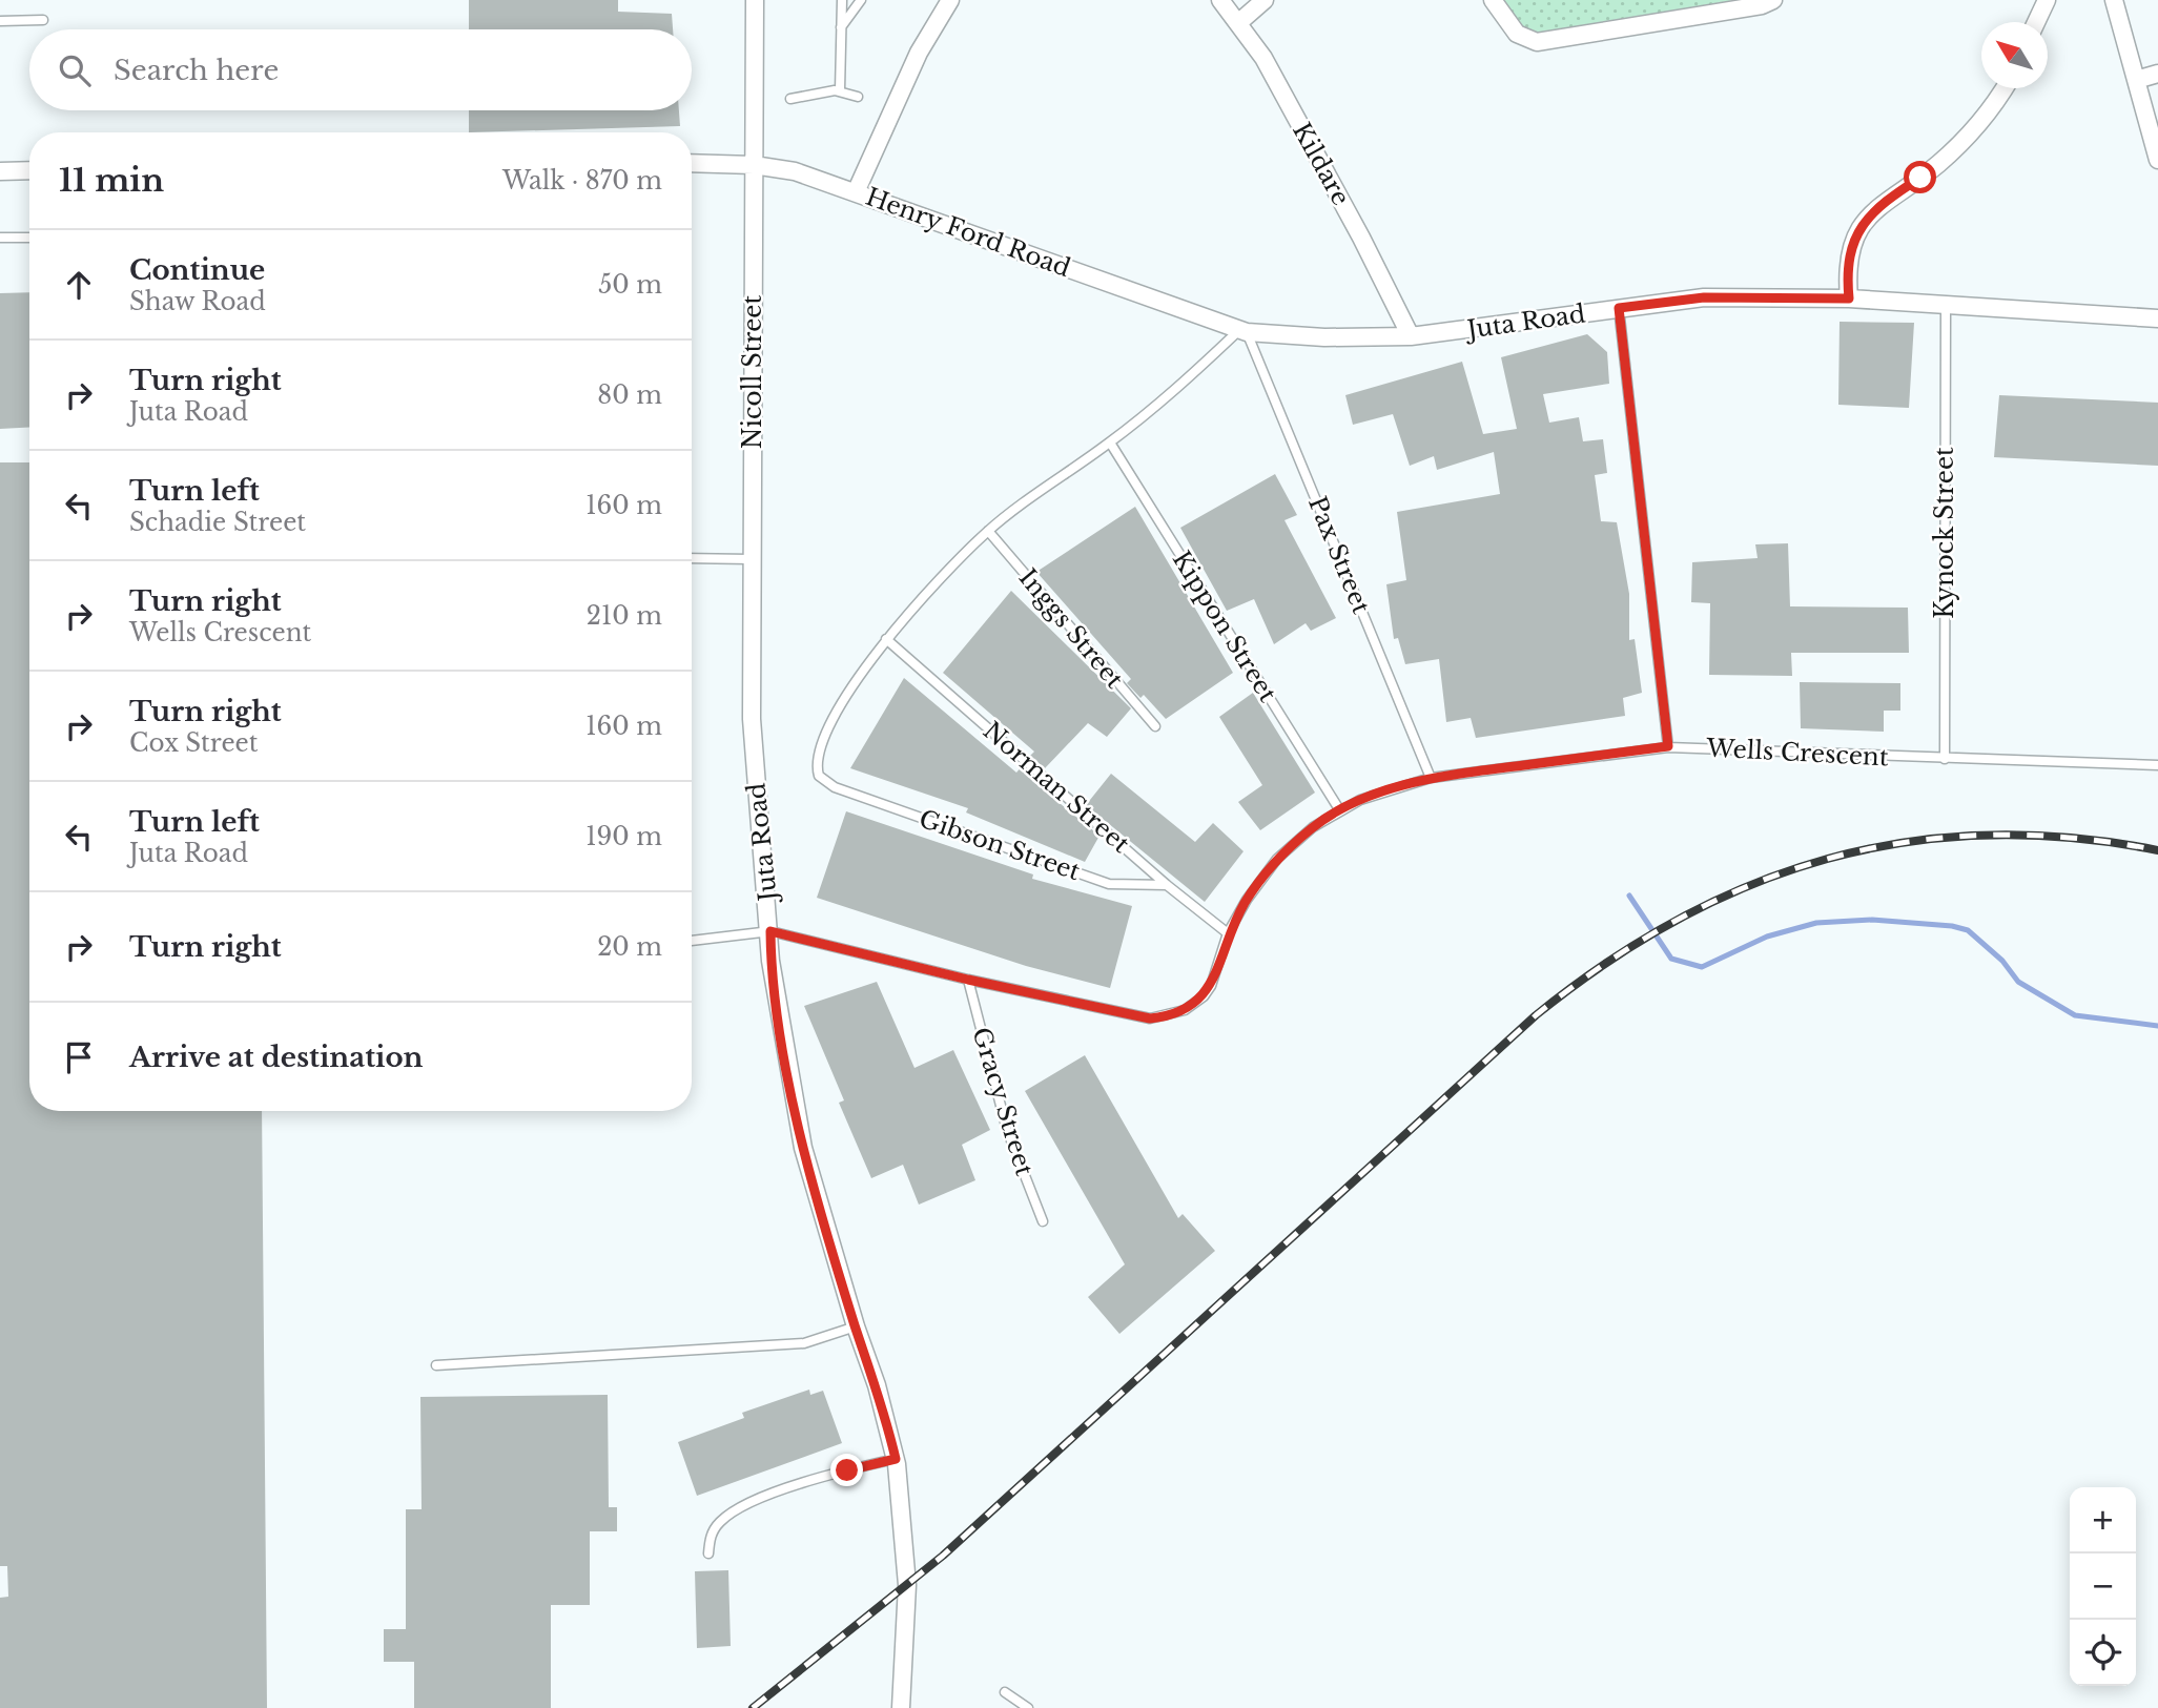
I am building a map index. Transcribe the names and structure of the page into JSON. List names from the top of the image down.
{
  "streets": {
    "street": [
      "Kildare",
      "Henry Ford Road",
      "Juta Road",
      "Nicoll Street"
    ],
    "lane": [
      "Kynock Street",
      "Pax Street",
      "Kippon Street",
      "Inggs Street",
      "Wells Crescent",
      "Norman Street",
      "Gibson Street",
      "Gracy Street"
    ]
  },
  "crossings": [
    ["Kildare", "Juta Road"],
    ["Henry Ford Road", "Juta Road"],
    ["Henry Ford Road", "Nicoll Street"],
    ["Henry Ford Road", "Pax Street"],
    ["Juta Road", "Nicoll Street"],
    ["Juta Road", "Kynock Street"],
    ["Juta Road", "Pax Street"],
    ["Kynock Street", "Wells Crescent"],
    ["Pax Street", "Wells Crescent"],
    ["Kippon Street", "Wells Crescent"],
    ["Wells Crescent", "Norman Street"],
    ["Wells Crescent", "Gracy Street"],
    ["Norman Street", "Gibson Street"]
  ],
  "north": "top left",
  "page": {
    "search": "Search here",
    "heading": ["11 min", "Walk · 870 m"],
    "list": [
      ["Continue", "Shaw Road", "50 m"],
      ["Turn right", "Juta Road", "80 m"],
      ["Turn left", "Schadie Street", "160 m"],
      ["Turn right", "Wells Crescent", "210 m"],
      ["Turn right", "Cox Street", "160 m"],
      ["Turn left", "Juta Road", "190 m"],
      ["Turn right", "20 m"],
      "Arrive at destination"
    ],
    "map_buttons": ["+", "−"]
  }
}
